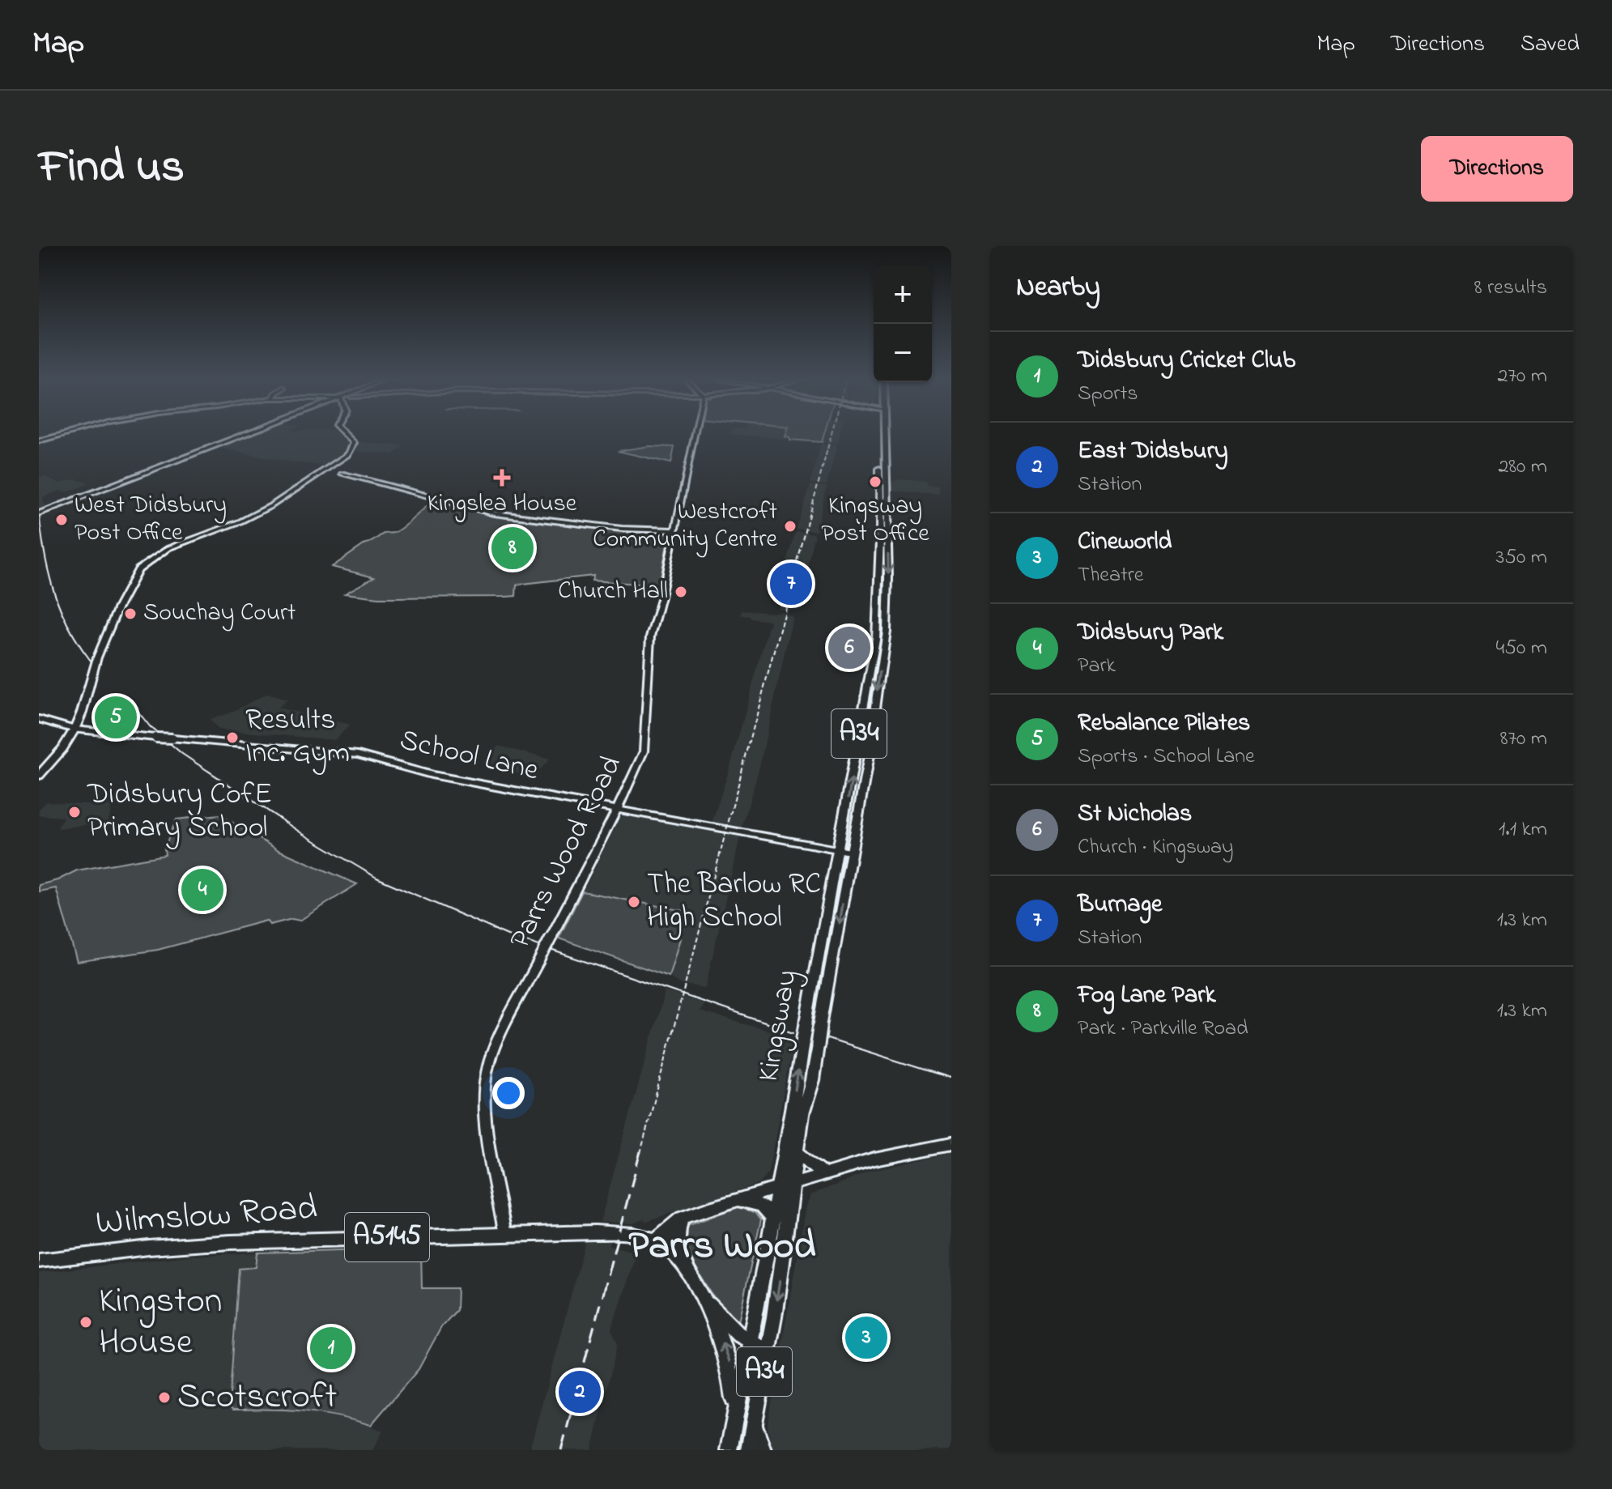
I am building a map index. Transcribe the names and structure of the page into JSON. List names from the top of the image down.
{
  "streets": {
    "main road": [
      "A34",
      "Kingsway",
      "Wilmslow Road",
      "A5145"
    ],
    "street": ["School Lane", "Parrs Wood Road"]
  },
  "crossings": [
    ["School Lane", "Parrs Wood Road"],
    ["School Lane", "Kingsway"],
    ["Parrs Wood Road", "Wilmslow Road"],
    ["Kingsway", "Wilmslow Road"]
  ],
  "districts": ["Parrs Wood"],
  "places": {
    "health": ["Kingslea House"],
    "other": [
      "Kingsway Post Office",
      "West Didsbury Post Office",
      "Westcroft Community Centre",
      "Church Hall",
      "Souchay Court",
      "Results Inc. Gym",
      "Didsbury CofE Primary School",
      "The Barlow RC High School",
      "Kingston House",
      "Scotscroft"
    ]
  },
  "page": {
    "header": "Map",
    "nav": ["Map", "Directions", "Saved"],
    "title": "Find us",
    "buttons": "Directions",
    "heading": ["Nearby", "8 results"],
    "map_buttons": ["+", "−"],
    "list": [
      {
        "mark": "1",
        "name": "Didsbury Cricket Club",
        "note": "Sports",
        "value": "270 m"
      },
      {
        "mark": "2",
        "name": "East Didsbury",
        "note": "Station",
        "value": "280 m"
      },
      {
        "mark": "3",
        "name": "Cineworld",
        "note": "Theatre",
        "value": "350 m"
      },
      {
        "mark": "4",
        "name": "Didsbury Park",
        "note": "Park",
        "value": "450 m"
      },
      {
        "mark": "5",
        "name": "Rebalance Pilates",
        "note": "Sports · School Lane",
        "value": "870 m"
      },
      {
        "mark": "6",
        "name": "St Nicholas",
        "note": "Church · Kingsway",
        "value": "1.1 km"
      },
      {
        "mark": "7",
        "name": "Burnage",
        "note": "Station",
        "value": "1.3 km"
      },
      {
        "mark": "8",
        "name": "Fog Lane Park",
        "note": "Park · Parkville Road",
        "value": "1.3 km"
      }
    ],
    "pins": [
      "8",
      "7",
      "6",
      "5",
      "4",
      "3",
      "1",
      "2"
    ]
  }
}
